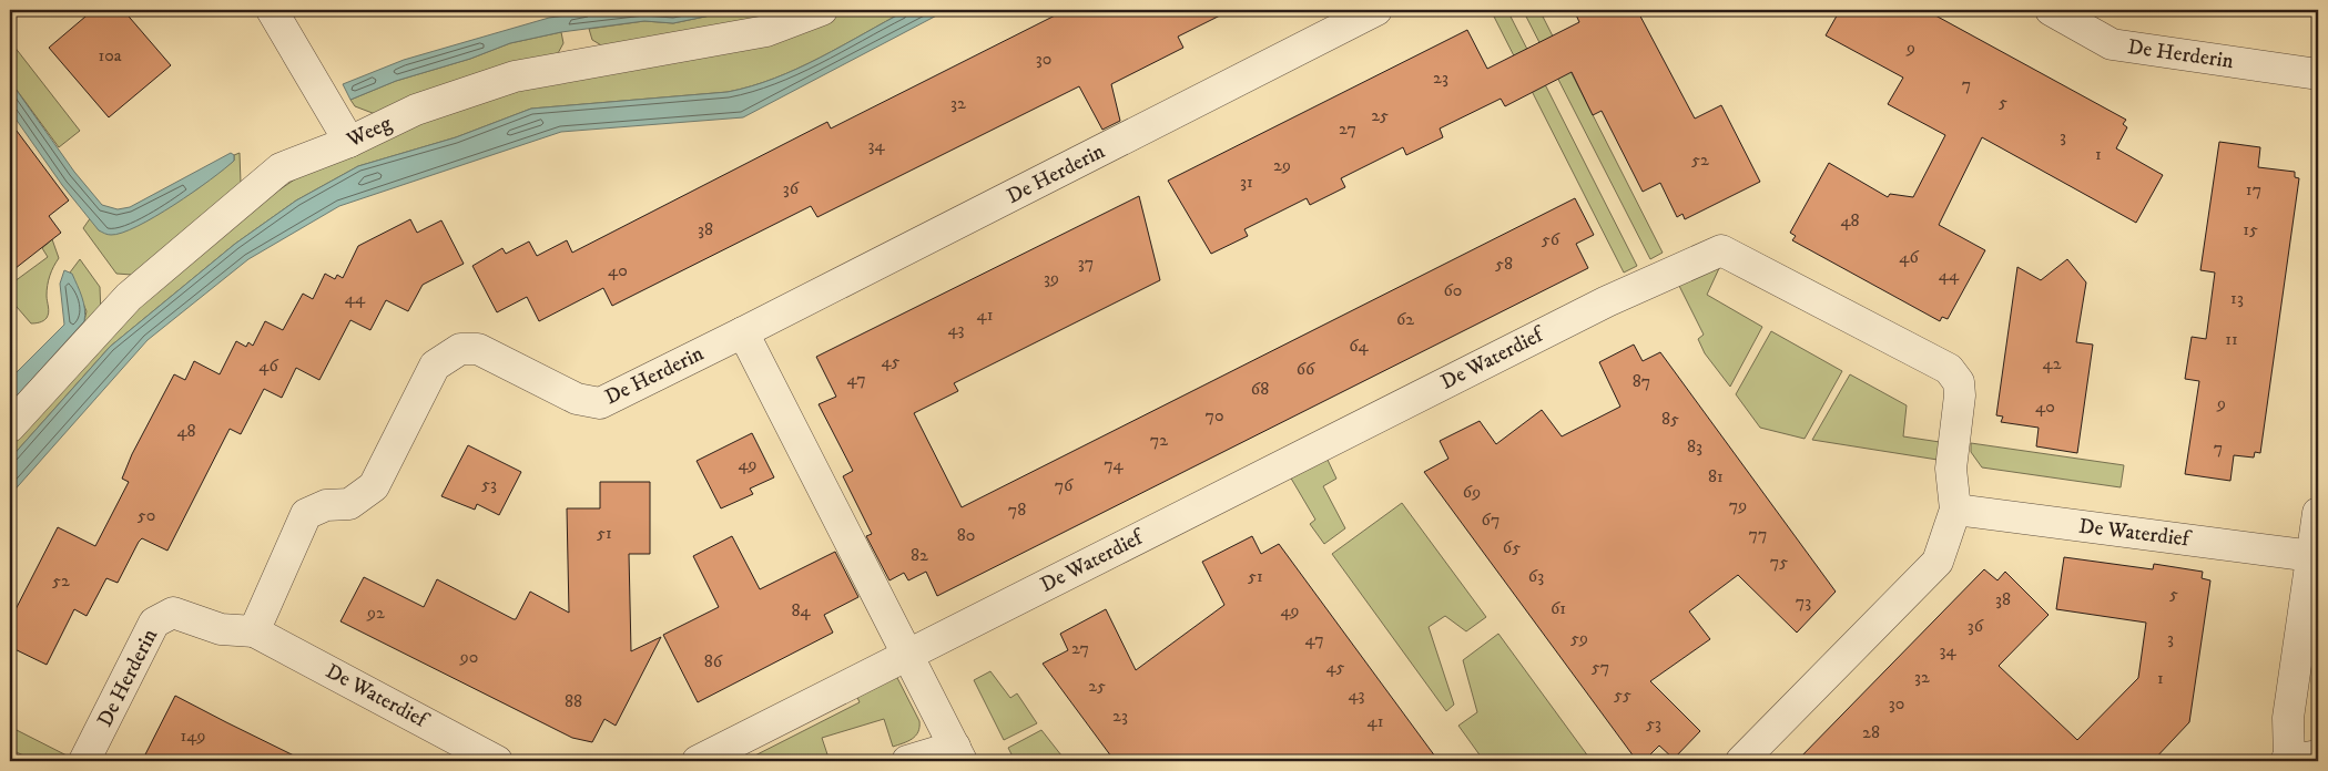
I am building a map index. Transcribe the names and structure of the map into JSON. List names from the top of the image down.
{
  "streets": {
    "street": ["De Herderin", "Weeg", "De Waterdief"]
  },
  "crossings": [
    ["De Herderin", "De Waterdief"]
  ],
  "house_numbers": [
    "9",
    "10a",
    "30",
    "23",
    "7",
    "5",
    "32",
    "25",
    "27",
    "3",
    "34",
    "1",
    "52",
    "29",
    "31",
    "36",
    "17",
    "48",
    "38",
    "15",
    "56",
    "46",
    "37",
    "58",
    "40",
    "44",
    "39",
    "60",
    "44",
    "13",
    "41",
    "62",
    "43",
    "11",
    "64",
    "45",
    "42",
    "46",
    "66",
    "47",
    "87",
    "68",
    "9",
    "40",
    "70",
    "85",
    "48",
    "72",
    "83",
    "7",
    "49",
    "74",
    "81",
    "53",
    "76",
    "69",
    "79",
    "78",
    "50",
    "67",
    "51",
    "77",
    "80",
    "65",
    "82",
    "75",
    "51",
    "63",
    "52",
    "5",
    "38",
    "73",
    "61",
    "84",
    "49",
    "92",
    "36",
    "59",
    "3",
    "47",
    "27",
    "34",
    "90",
    "86",
    "45",
    "57",
    "32",
    "1",
    "25",
    "43",
    "55",
    "88",
    "30",
    "23",
    "41",
    "53",
    "28",
    "149"
  ]
}
